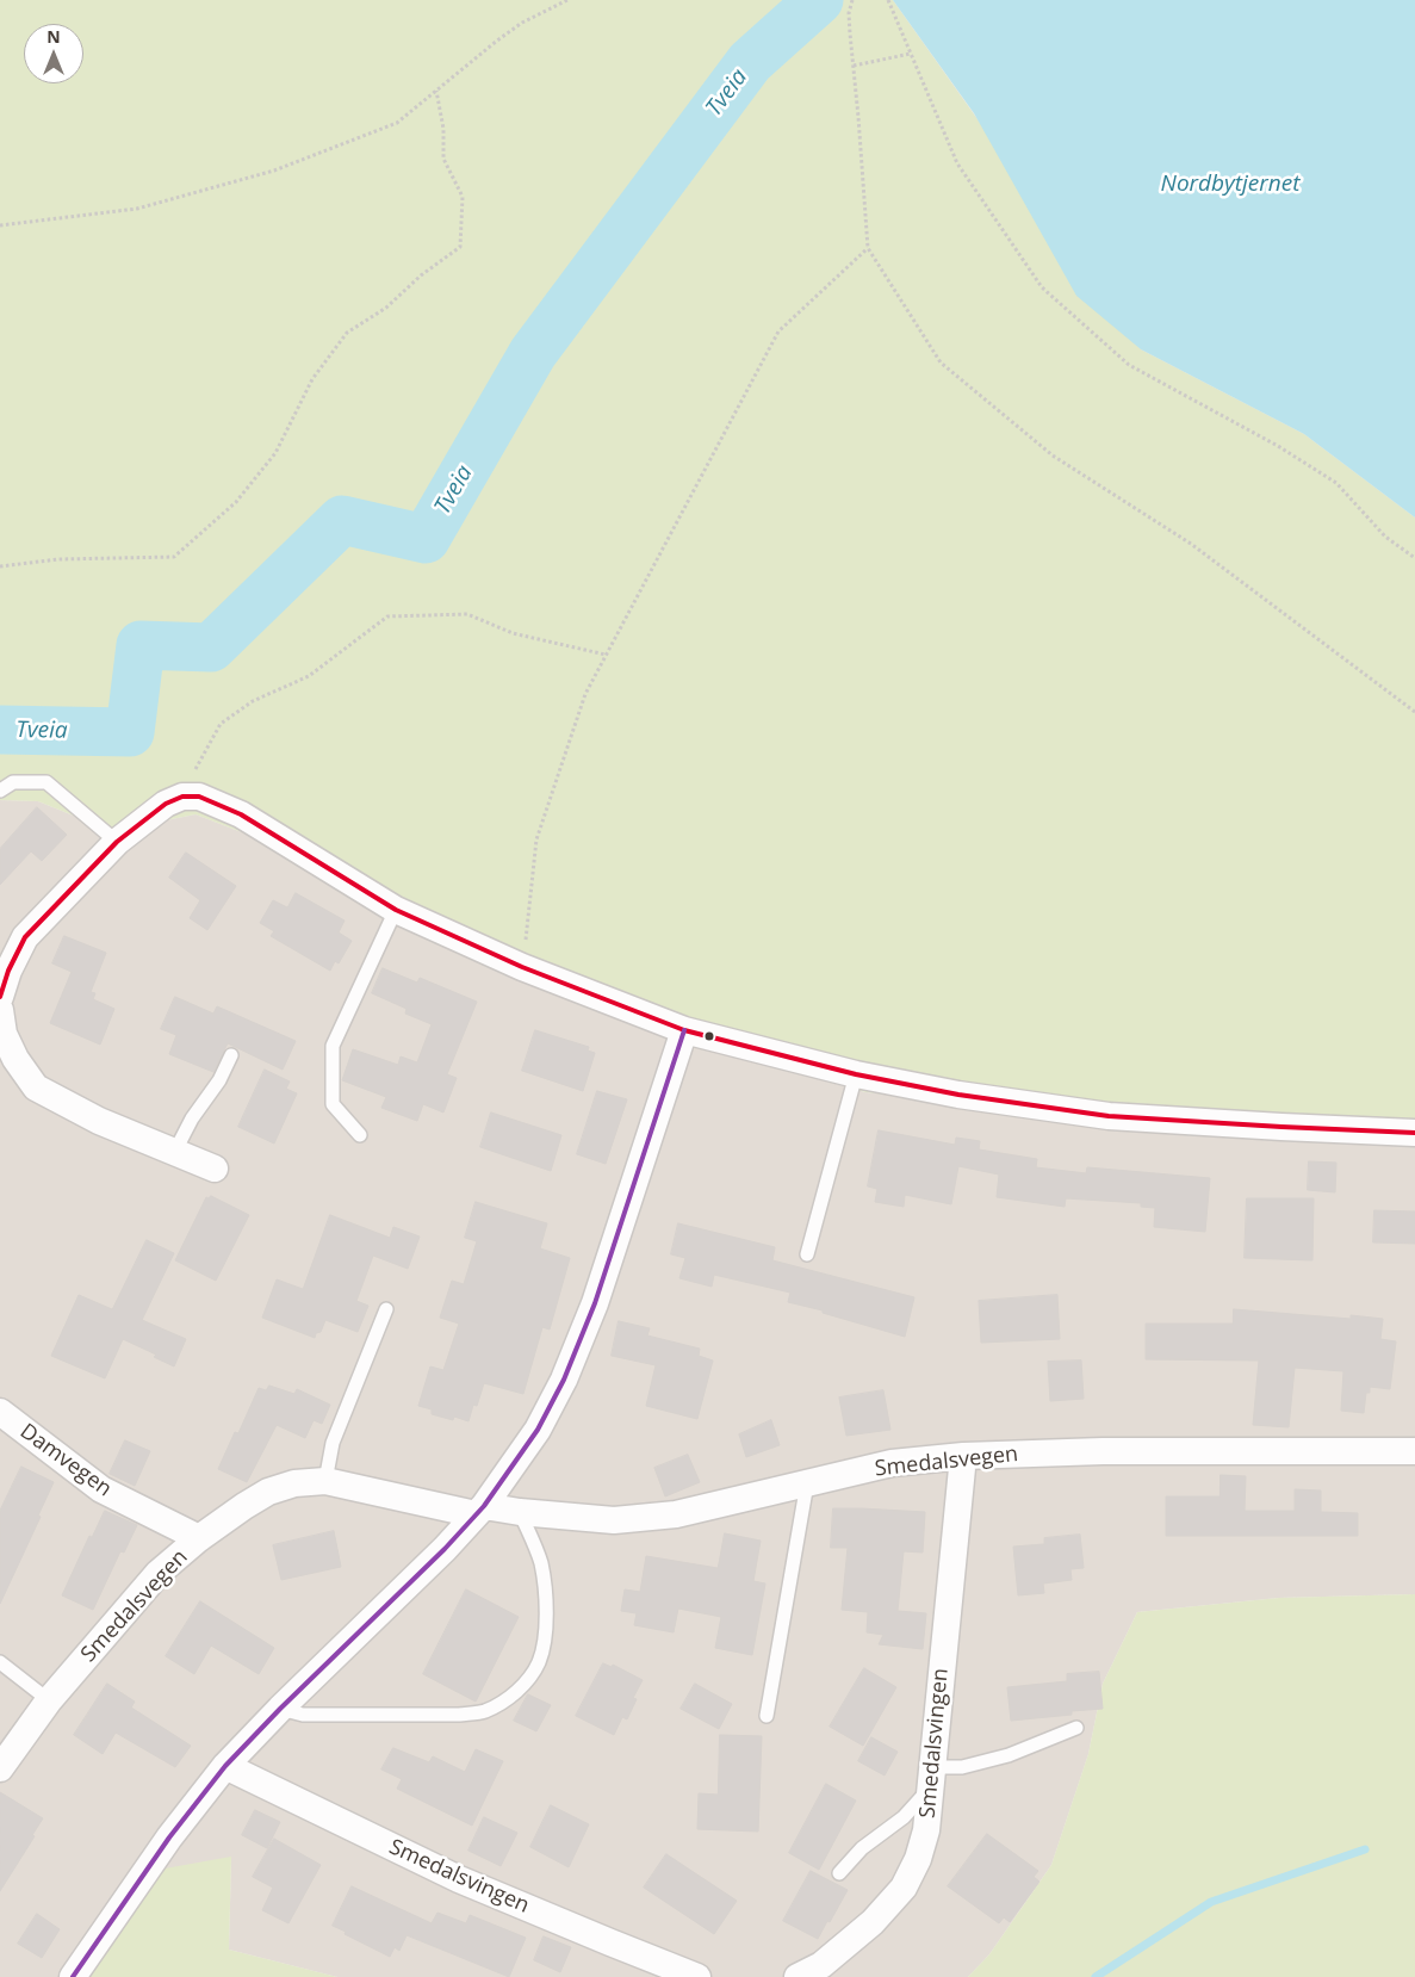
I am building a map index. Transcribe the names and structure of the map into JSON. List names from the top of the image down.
{
  "streets": {
    "street": ["Damvegen", "Smedalsvegen", "Smedalsvingen"]
  },
  "crossings": [
    ["Damvegen", "Smedalsvegen"],
    ["Smedalsvegen", "Smedalsvingen"]
  ],
  "water": ["Tveia", "Nordbytjernet"],
  "north": "top"
}
